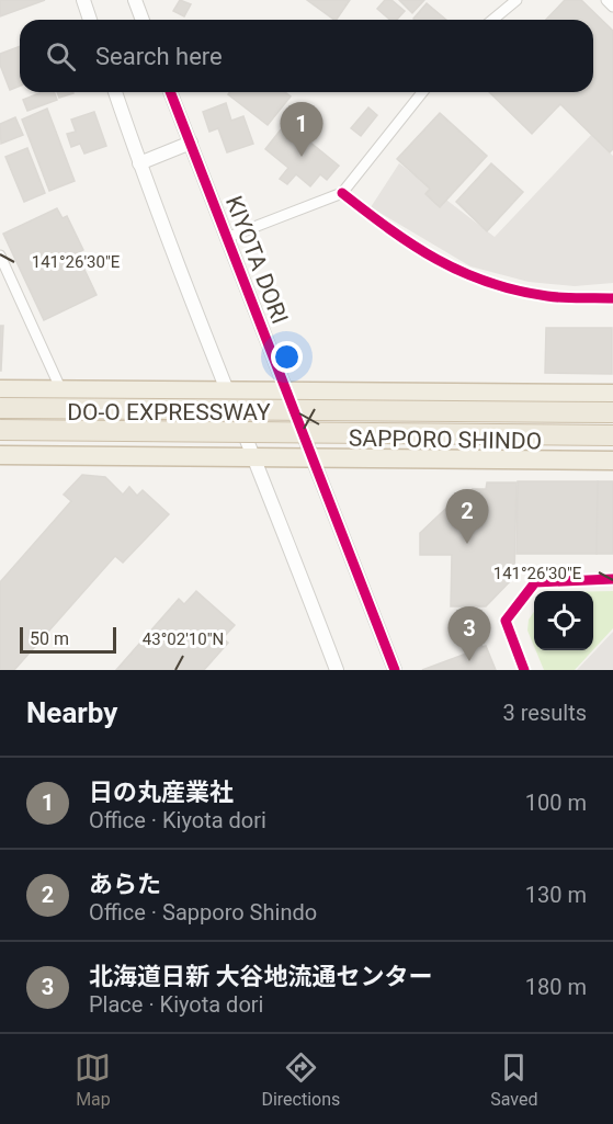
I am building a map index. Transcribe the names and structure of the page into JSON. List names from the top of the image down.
{
  "streets": {
    "highway": ["DO-O EXPRESSWAY", "SAPPORO SHINDO"],
    "street": ["KIYOTA DORI"]
  },
  "crossings": [
    ["KIYOTA DORI", "SAPPORO SHINDO"]
  ],
  "scale_bar": "50 m",
  "page": {
    "search": "Search here",
    "pins": ["1", "2", "3"],
    "scale": "50 m",
    "heading": ["Nearby", "3 results"],
    "list": [
      {
        "mark": "1",
        "name": "日の丸産業社",
        "note": "Office · Kiyota dori",
        "value": "100 m"
      },
      {
        "mark": "2",
        "name": "あらた",
        "note": "Office · Sapporo Shindo",
        "value": "130 m"
      },
      {
        "mark": "3",
        "name": "北海道日新 大谷地流通センター",
        "note": "Place · Kiyota dori",
        "value": "180 m"
      }
    ],
    "nav": ["Map", "Directions", "Saved"]
  },
  "coordinates": ["141°26'30\"E", "43°02'10\"N"]
}
